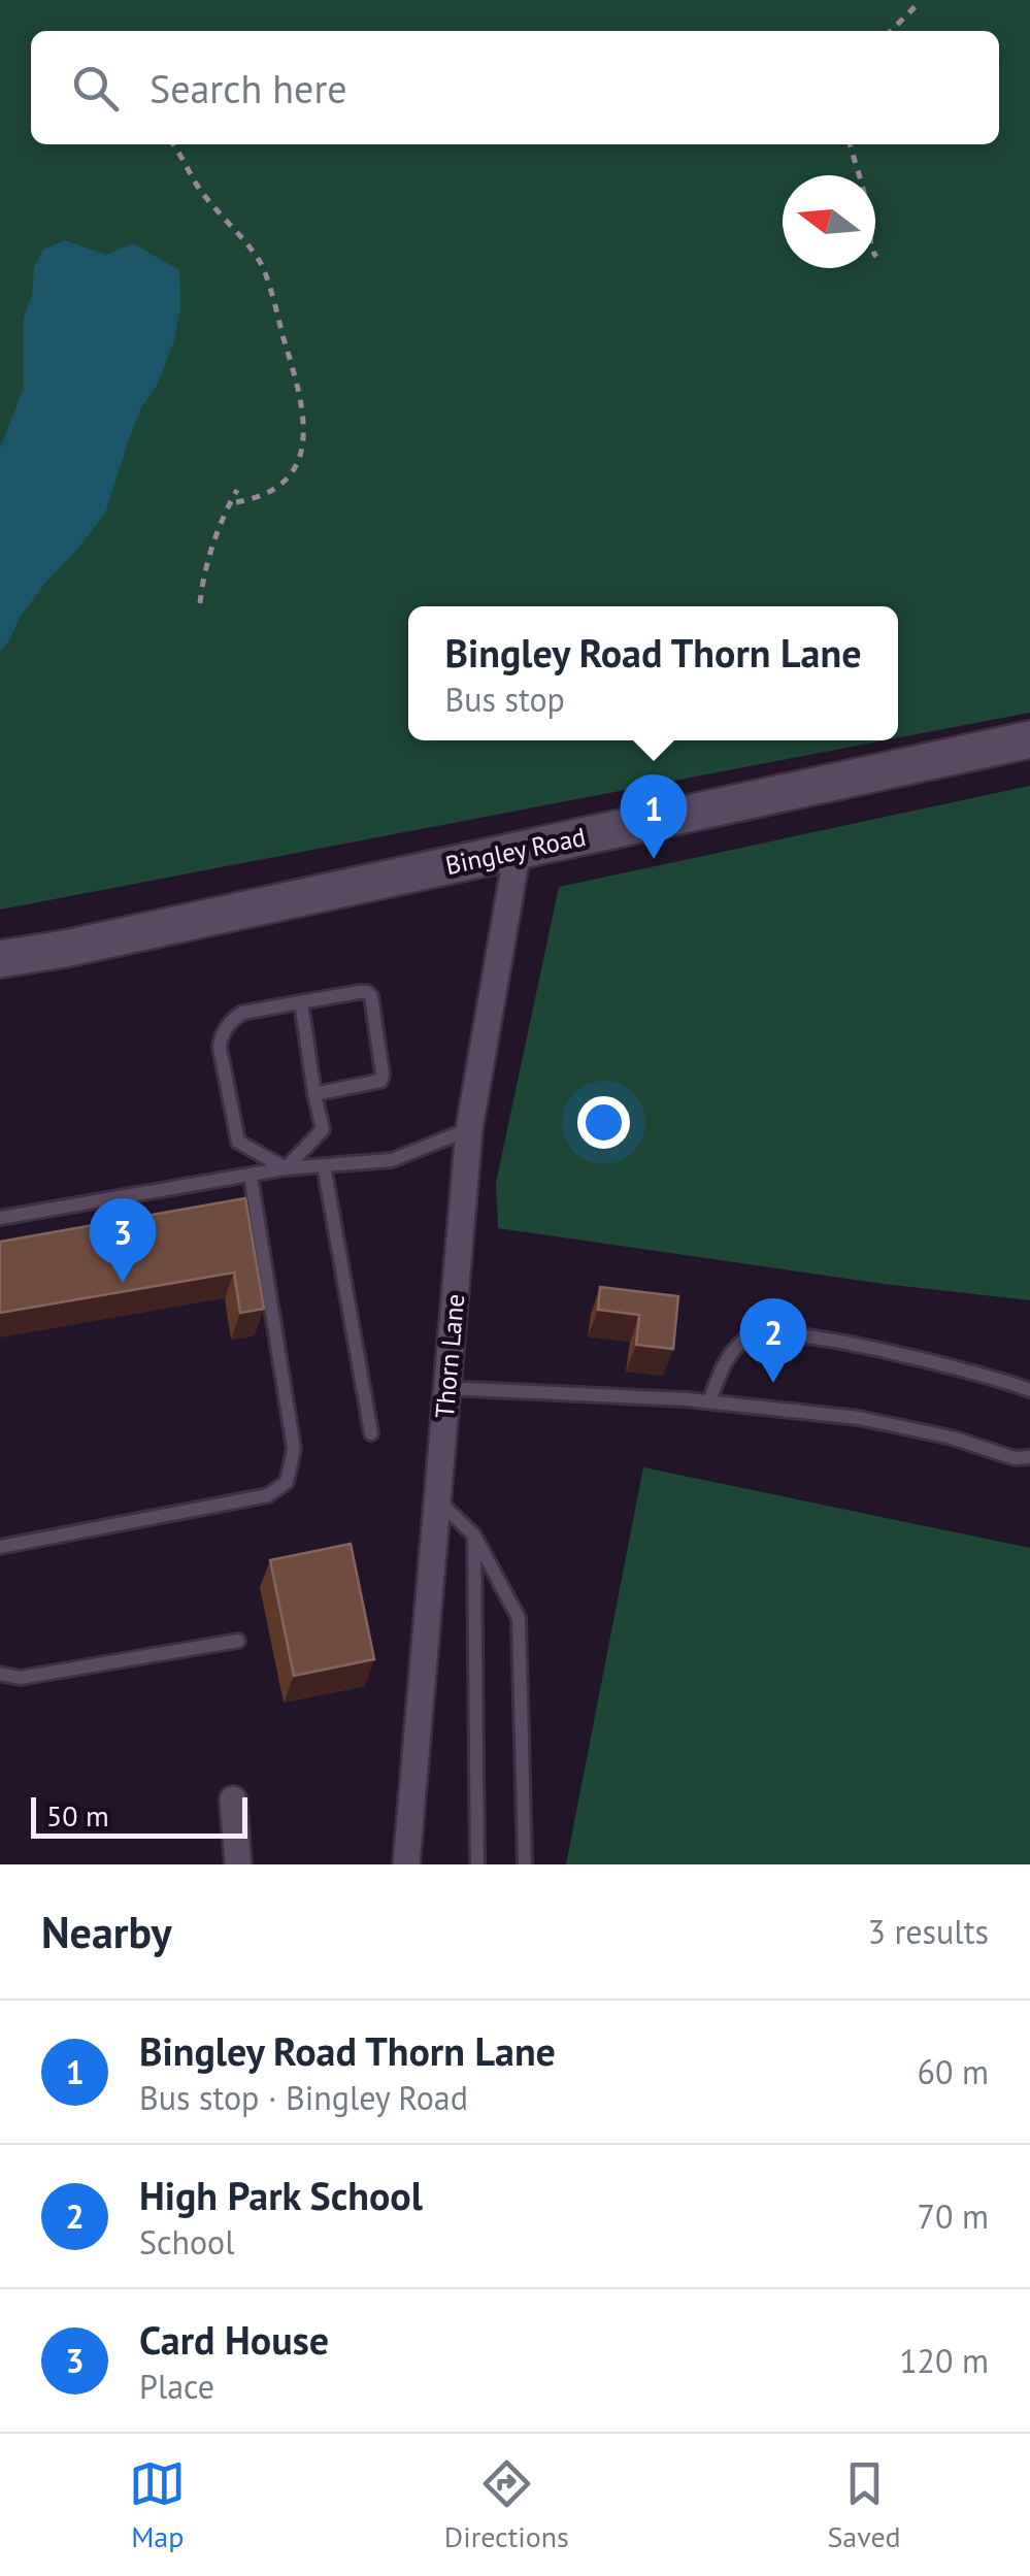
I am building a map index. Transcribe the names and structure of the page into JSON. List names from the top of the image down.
{
  "streets": {
    "main road": ["Bingley Road"],
    "street": ["Thorn Lane"]
  },
  "crossings": [
    ["Bingley Road", "Thorn Lane"]
  ],
  "scale_bar": "50 m",
  "north": "left",
  "page": {
    "search": "Search here",
    "popup": ["Bingley Road Thorn Lane", "Bus stop"],
    "pins": ["1", "3", "2"],
    "scale": "50 m",
    "heading": ["Nearby", "3 results"],
    "list": [
      {
        "mark": "1",
        "name": "Bingley Road Thorn Lane",
        "note": "Bus stop · Bingley Road",
        "value": "60 m"
      },
      {
        "mark": "2",
        "name": "High Park School",
        "note": "School",
        "value": "70 m"
      },
      {
        "mark": "3",
        "name": "Card House",
        "note": "Place",
        "value": "120 m"
      }
    ],
    "nav": ["Map", "Directions", "Saved"]
  }
}
